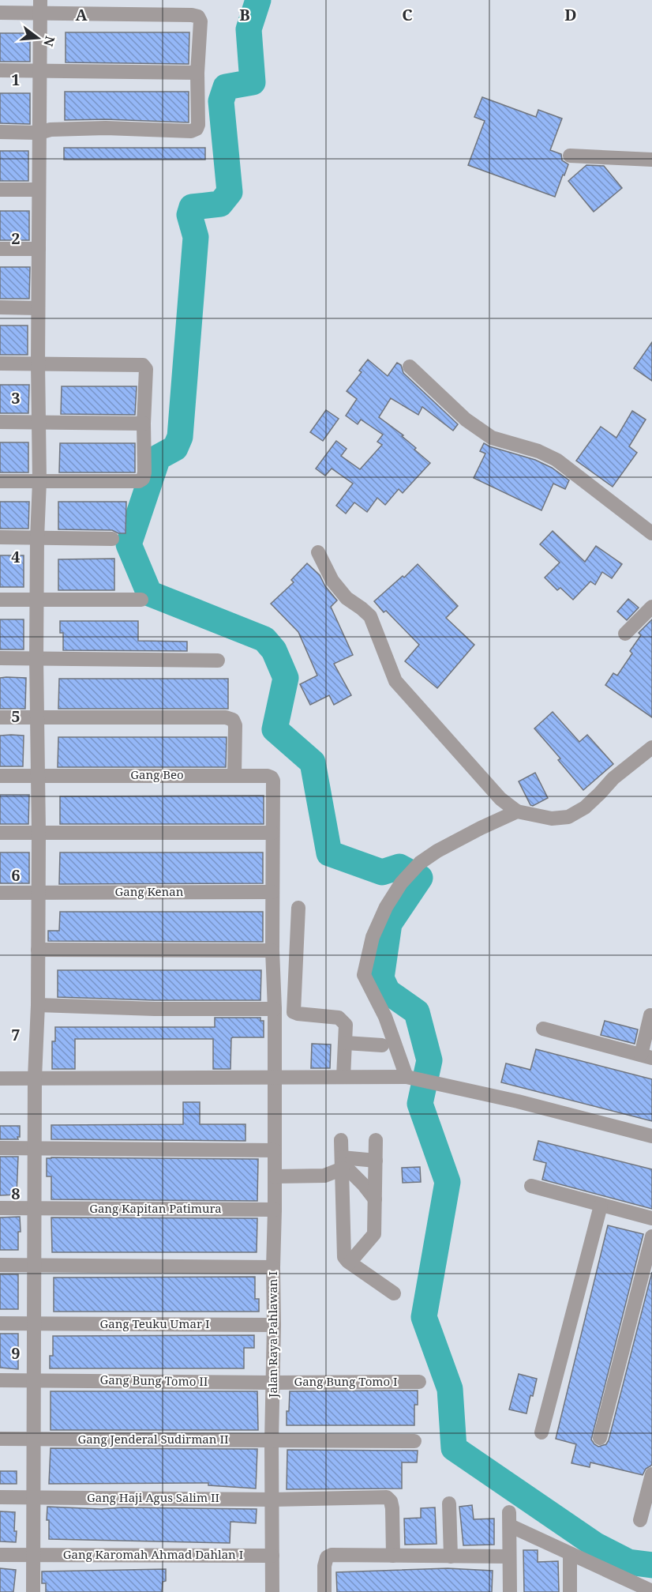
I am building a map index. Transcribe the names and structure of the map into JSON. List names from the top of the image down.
{
  "streets": {
    "street": [
      "Gang Beo",
      "Gang Kenan",
      "Gang Kapitan Patimura",
      "Gang Teuku Umar I",
      "Jalan Raya Pahlawan I",
      "Gang Bung Tomo II",
      "Gang Bung Tomo I",
      "Gang Jenderal Sudirman II",
      "Gang Haji Agus Salim II",
      "Gang Karomah Ahmad Dahlan I"
    ]
  },
  "crossings": [
    ["Gang Beo", "Jalan Raya Pahlawan I"],
    ["Gang Kenan", "Jalan Raya Pahlawan I"],
    ["Gang Kapitan Patimura", "Jalan Raya Pahlawan I"],
    ["Gang Teuku Umar I", "Jalan Raya Pahlawan I"],
    ["Jalan Raya Pahlawan I", "Gang Bung Tomo II"],
    ["Jalan Raya Pahlawan I", "Gang Bung Tomo I"],
    ["Jalan Raya Pahlawan I", "Gang Jenderal Sudirman II"],
    ["Jalan Raya Pahlawan I", "Gang Haji Agus Salim II"],
    ["Jalan Raya Pahlawan I", "Gang Karomah Ahmad Dahlan I"],
    ["Gang Bung Tomo II", "Gang Bung Tomo I"]
  ],
  "north": "right",
  "grid": {
    "columns": [
      "A",
      "B",
      "C",
      "D"
    ],
    "rows": [
      "1",
      "2",
      "3",
      "4",
      "5",
      "6",
      "7",
      "8",
      "9"
    ]
  }
}
